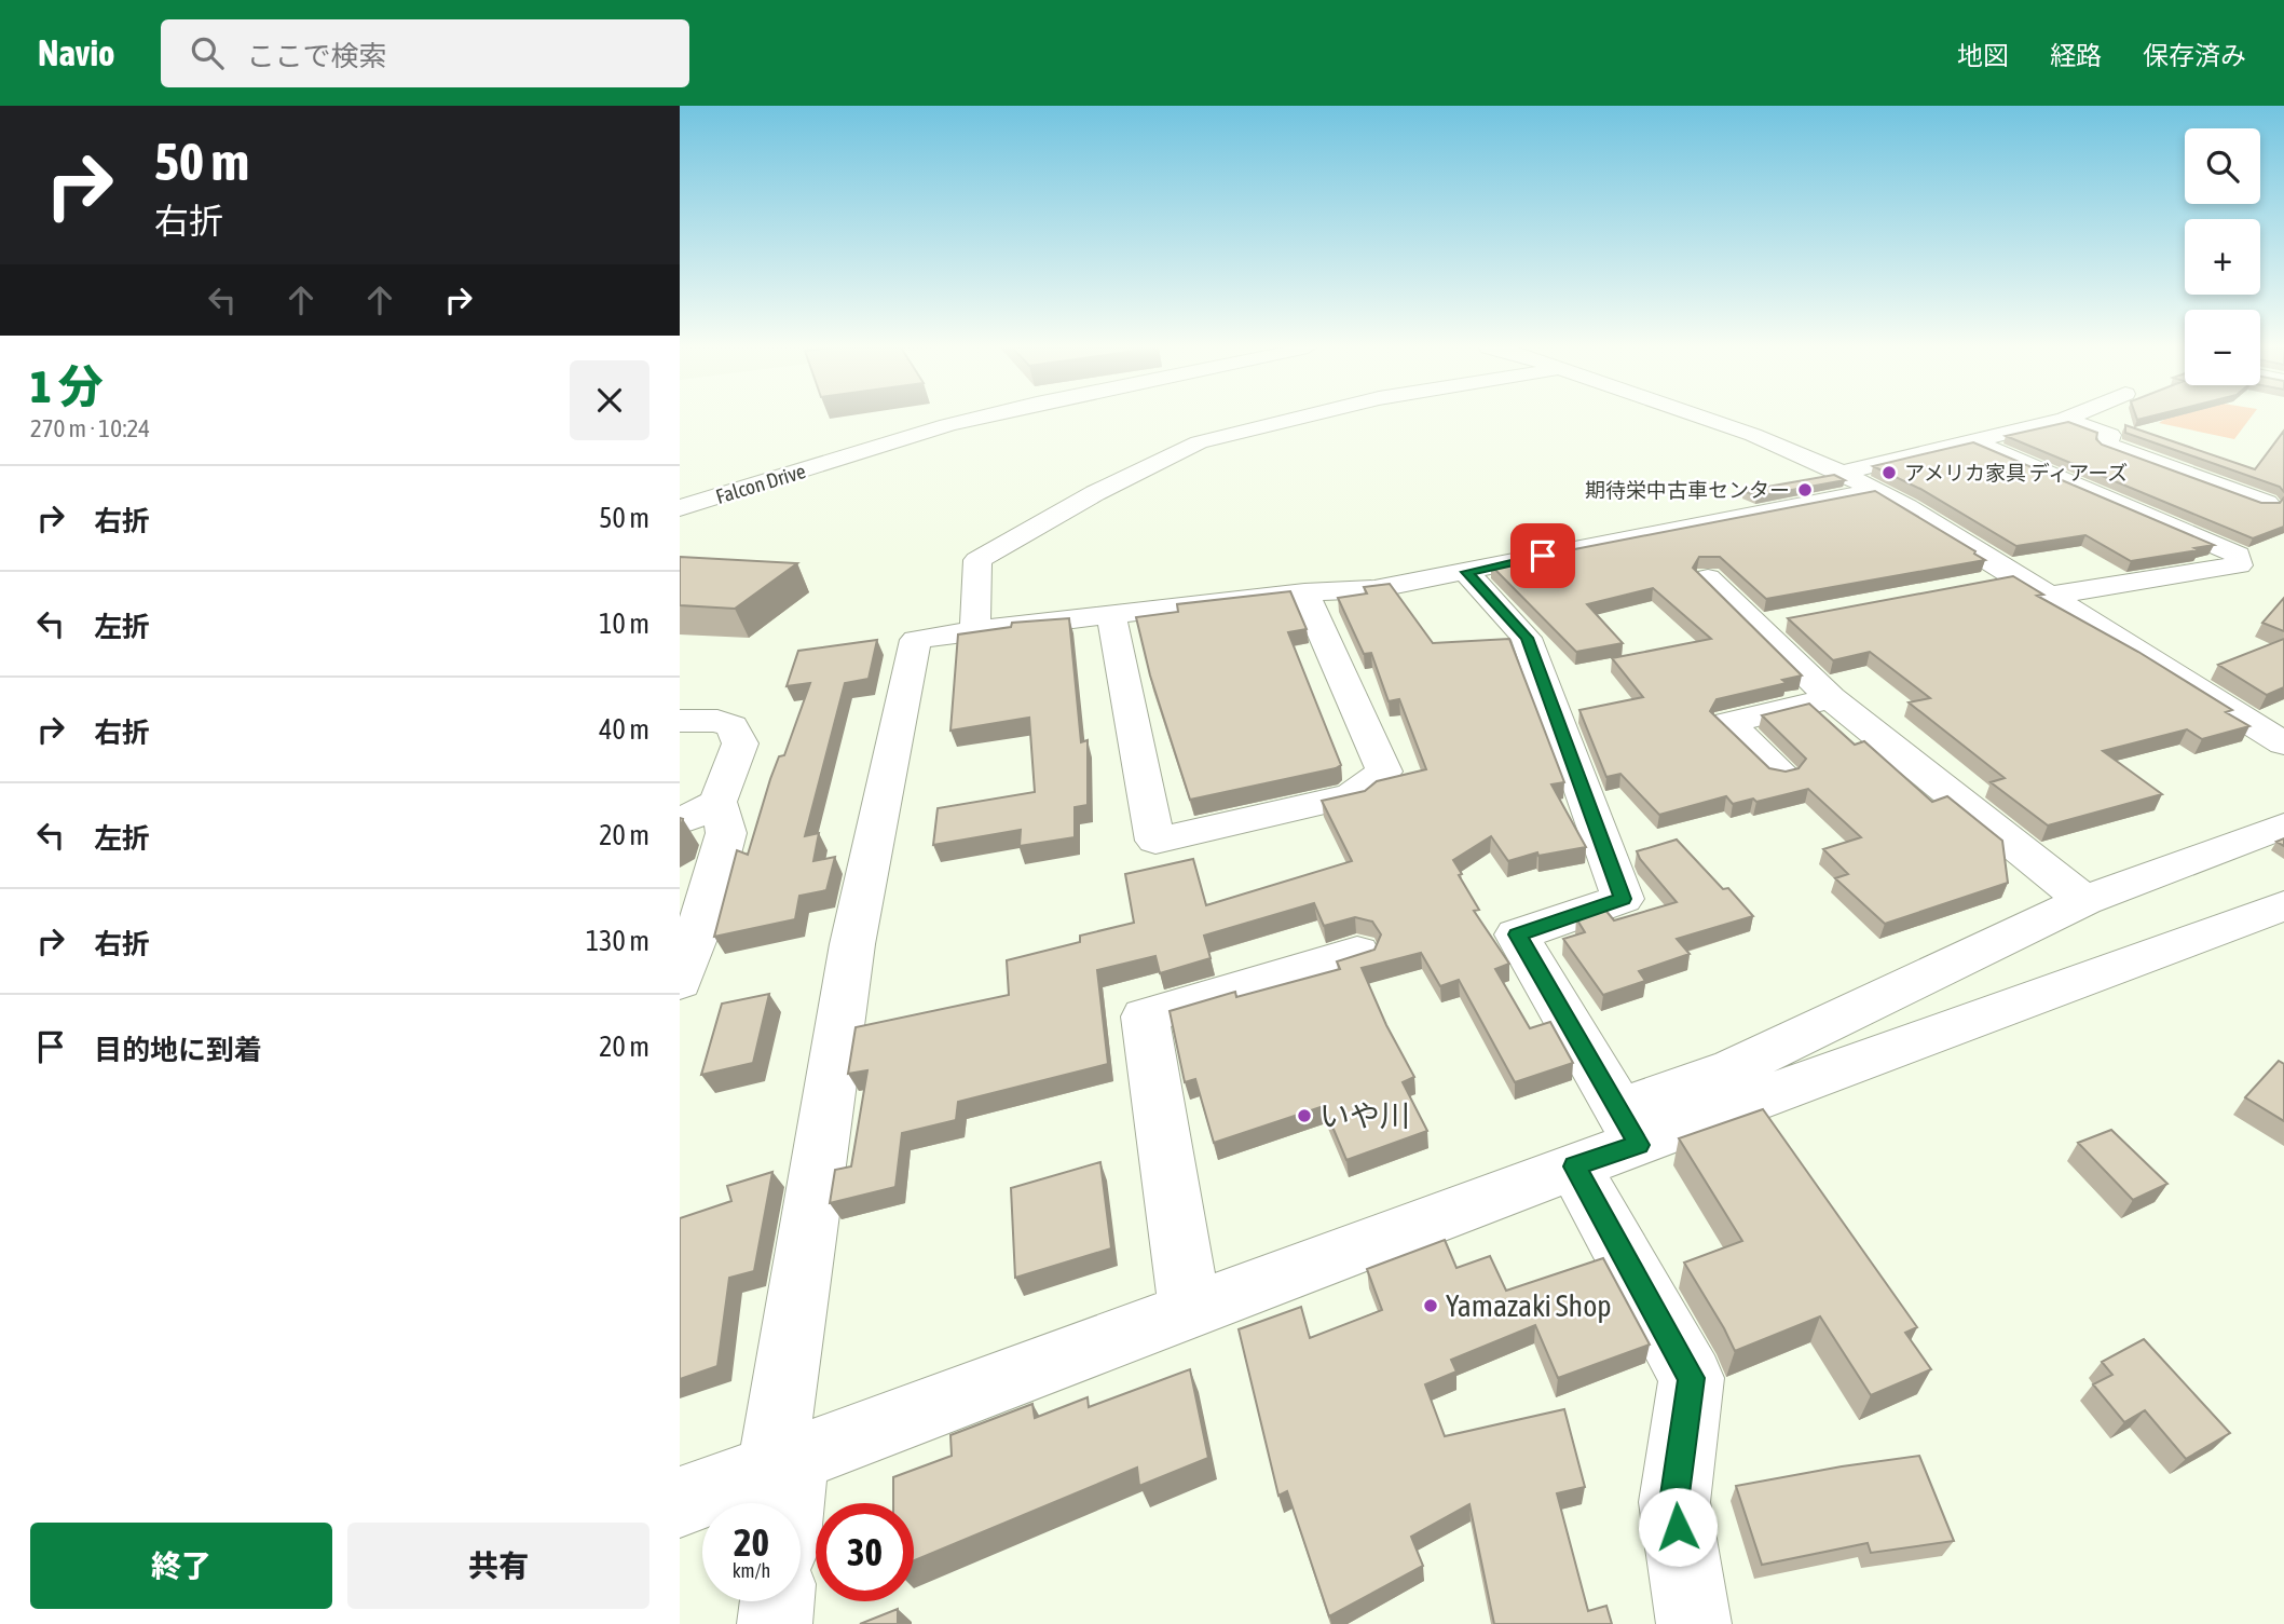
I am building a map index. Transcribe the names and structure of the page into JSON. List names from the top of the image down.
{
  "streets": {
    "street": ["Falcon Drive"]
  },
  "places": [
    "アメリカ家具 ディアーズ",
    "期待栄中古車センター",
    "いや川",
    "Yamazaki Shop"
  ],
  "page": {
    "header": "Navio",
    "search": "ここで検索",
    "nav": ["地図", "経路", "保存済み"],
    "turn": ["50 m", "右折"],
    "map_buttons": ["+", "−"],
    "heading": ["1 分", "270 m · 10:24"],
    "list": [
      {
        "name": "右折",
        "value": "50 m"
      },
      {
        "name": "左折",
        "value": "10 m"
      },
      {
        "name": "右折",
        "value": "40 m"
      },
      {
        "name": "左折",
        "value": "20 m"
      },
      {
        "name": "右折",
        "value": "130 m"
      },
      {
        "name": "目的地に到着",
        "value": "20 m"
      }
    ],
    "speed": "20 km/h",
    "limit": "30",
    "buttons": ["終了", "共有"]
  }
}
